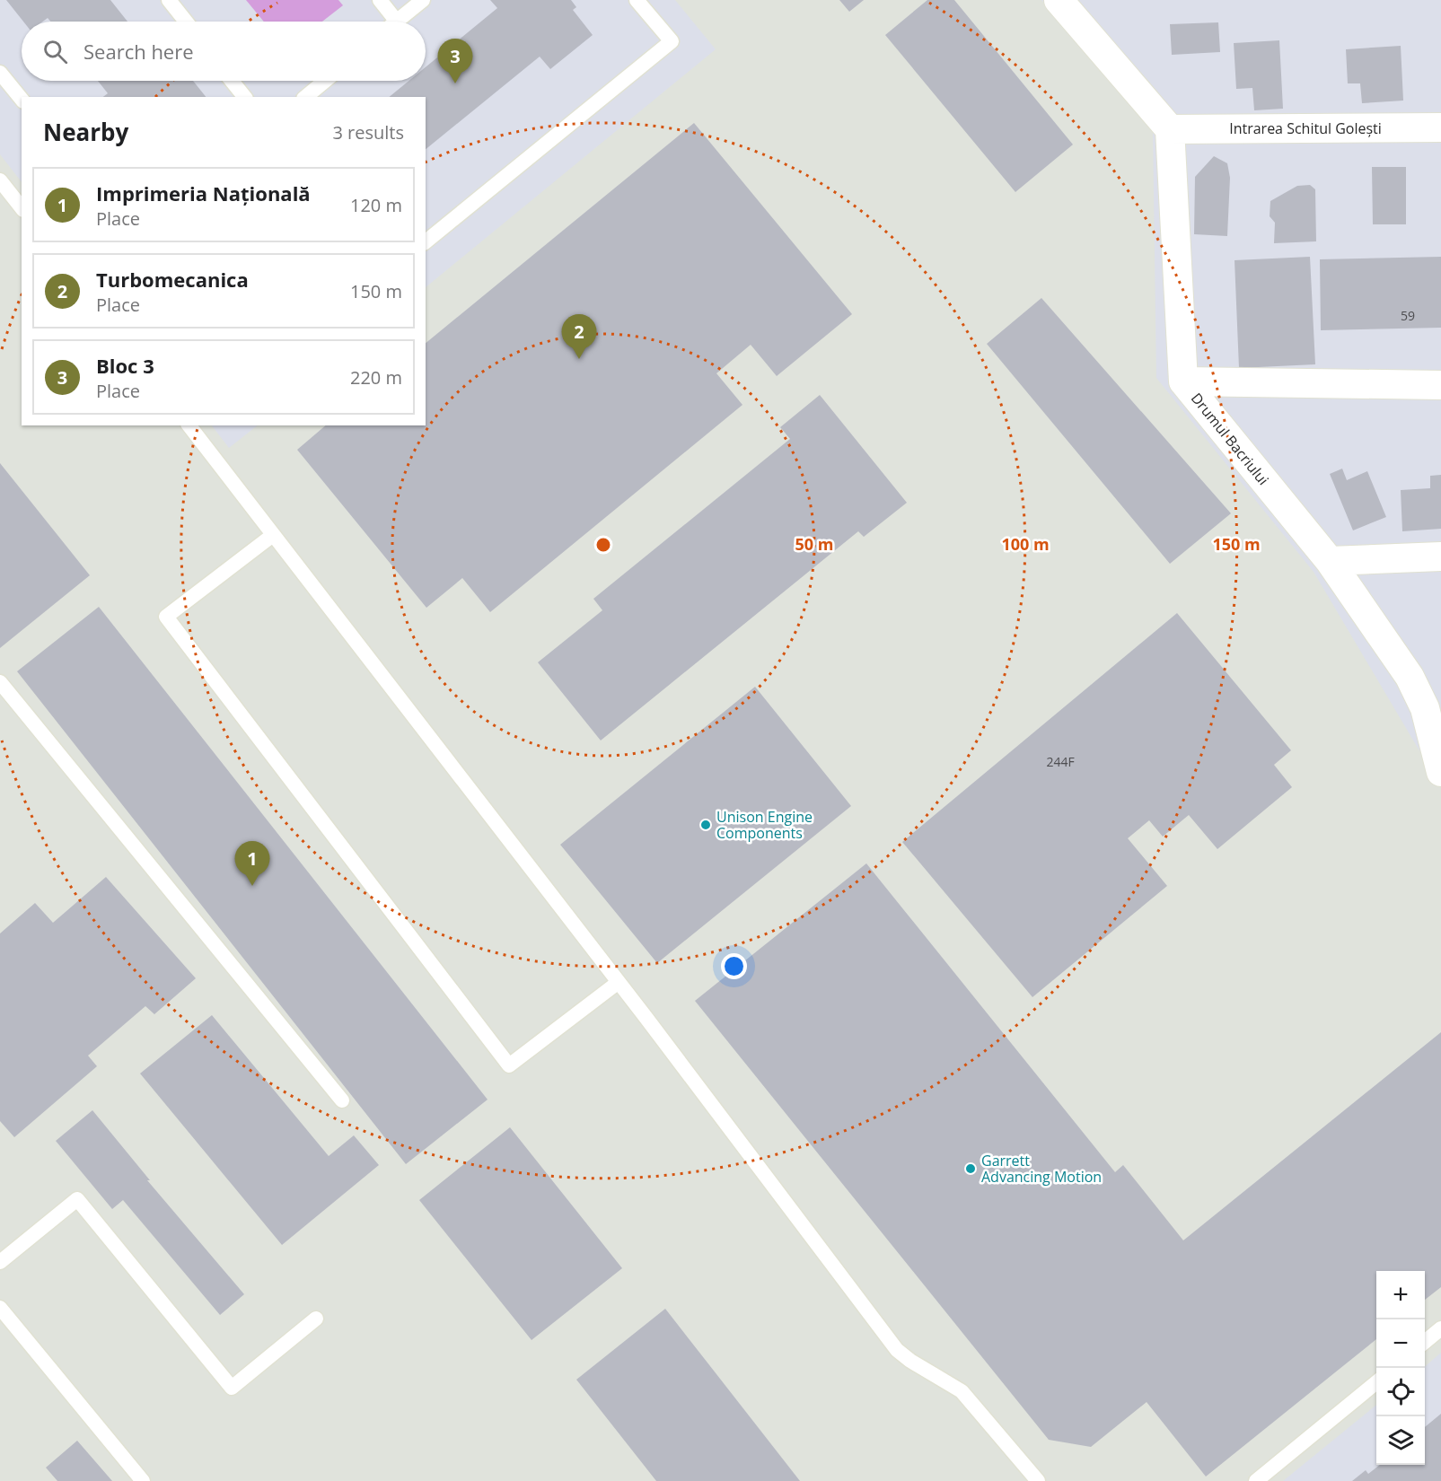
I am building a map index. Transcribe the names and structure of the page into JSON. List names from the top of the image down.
{
  "streets": {
    "street": ["Intrarea Schitul Golești", "Drumul Bacriului"]
  },
  "crossings": [
    ["Intrarea Schitul Golești", "Drumul Bacriului"]
  ],
  "places": ["Unison Engine Components", "Garrett Advancing Motion"],
  "house_numbers": ["59", "244F"],
  "page": {
    "search": "Search here",
    "pins": ["3", "2", "1"],
    "heading": ["Nearby", "3 results"],
    "list": [
      {
        "mark": "1",
        "name": "Imprimeria Națională",
        "note": "Place",
        "value": "120 m"
      },
      {
        "mark": "2",
        "name": "Turbomecanica",
        "note": "Place",
        "value": "150 m"
      },
      {
        "mark": "3",
        "name": "Bloc 3",
        "note": "Place",
        "value": "220 m"
      }
    ],
    "map_buttons": ["+", "−"]
  },
  "rings": ["50 m", "100 m", "150 m"]
}
